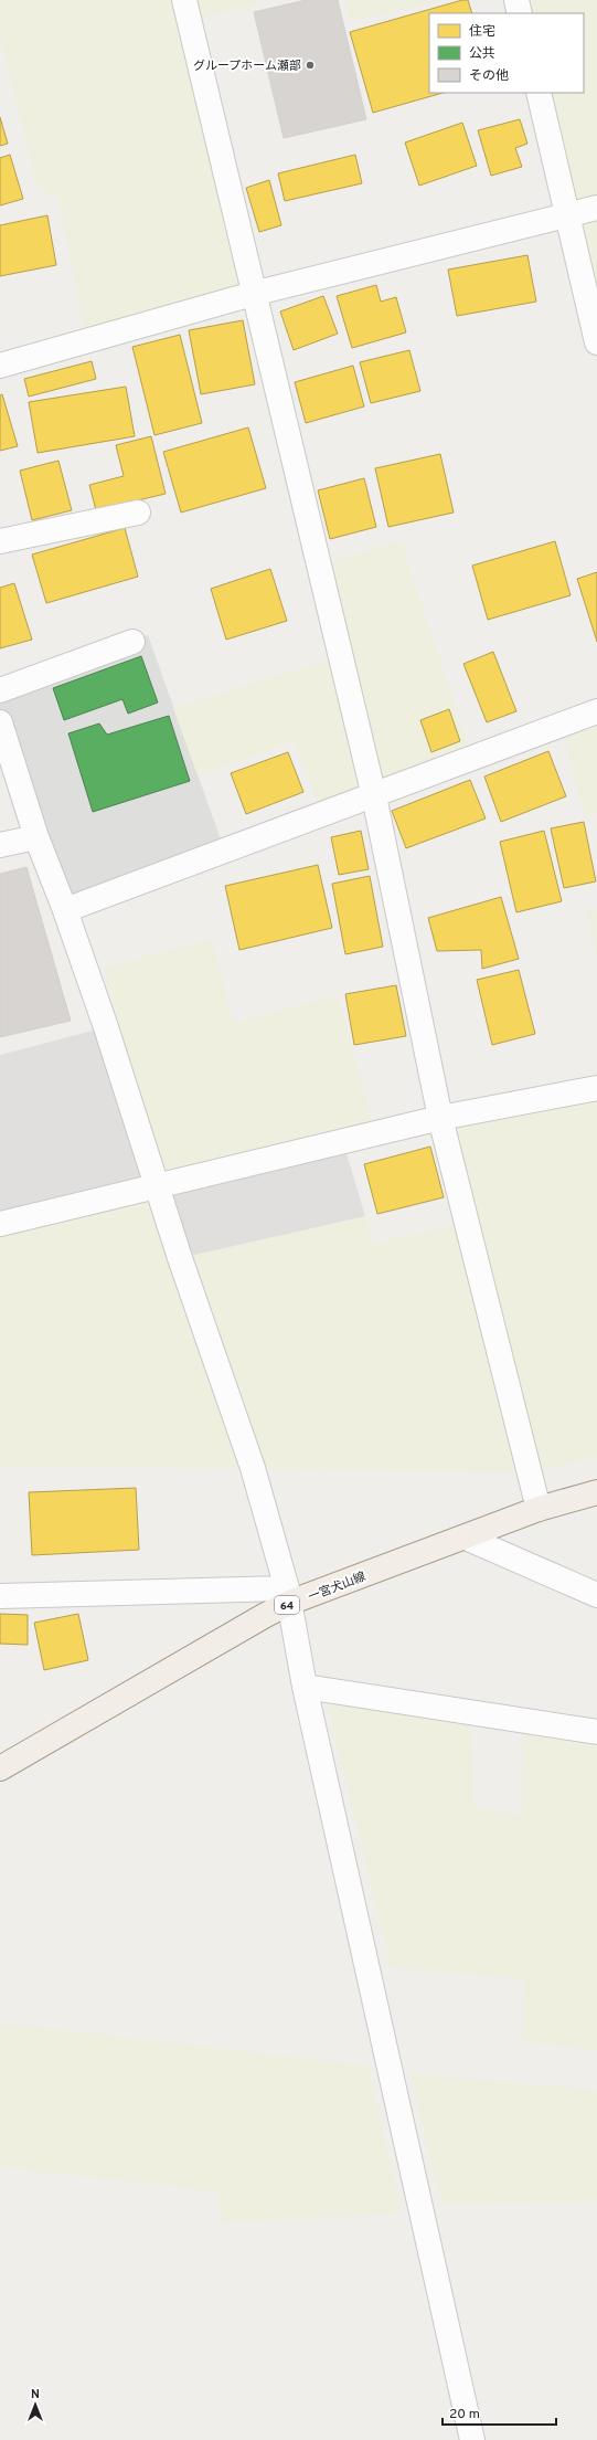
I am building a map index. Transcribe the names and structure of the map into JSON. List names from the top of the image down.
{
  "streets": {
    "main road": ["一宮犬山線", "64"]
  },
  "places": ["グループホーム瀬部"],
  "legend": ["住宅", "公共", "その他"],
  "scale_bar": "20 m",
  "north": "top"
}
